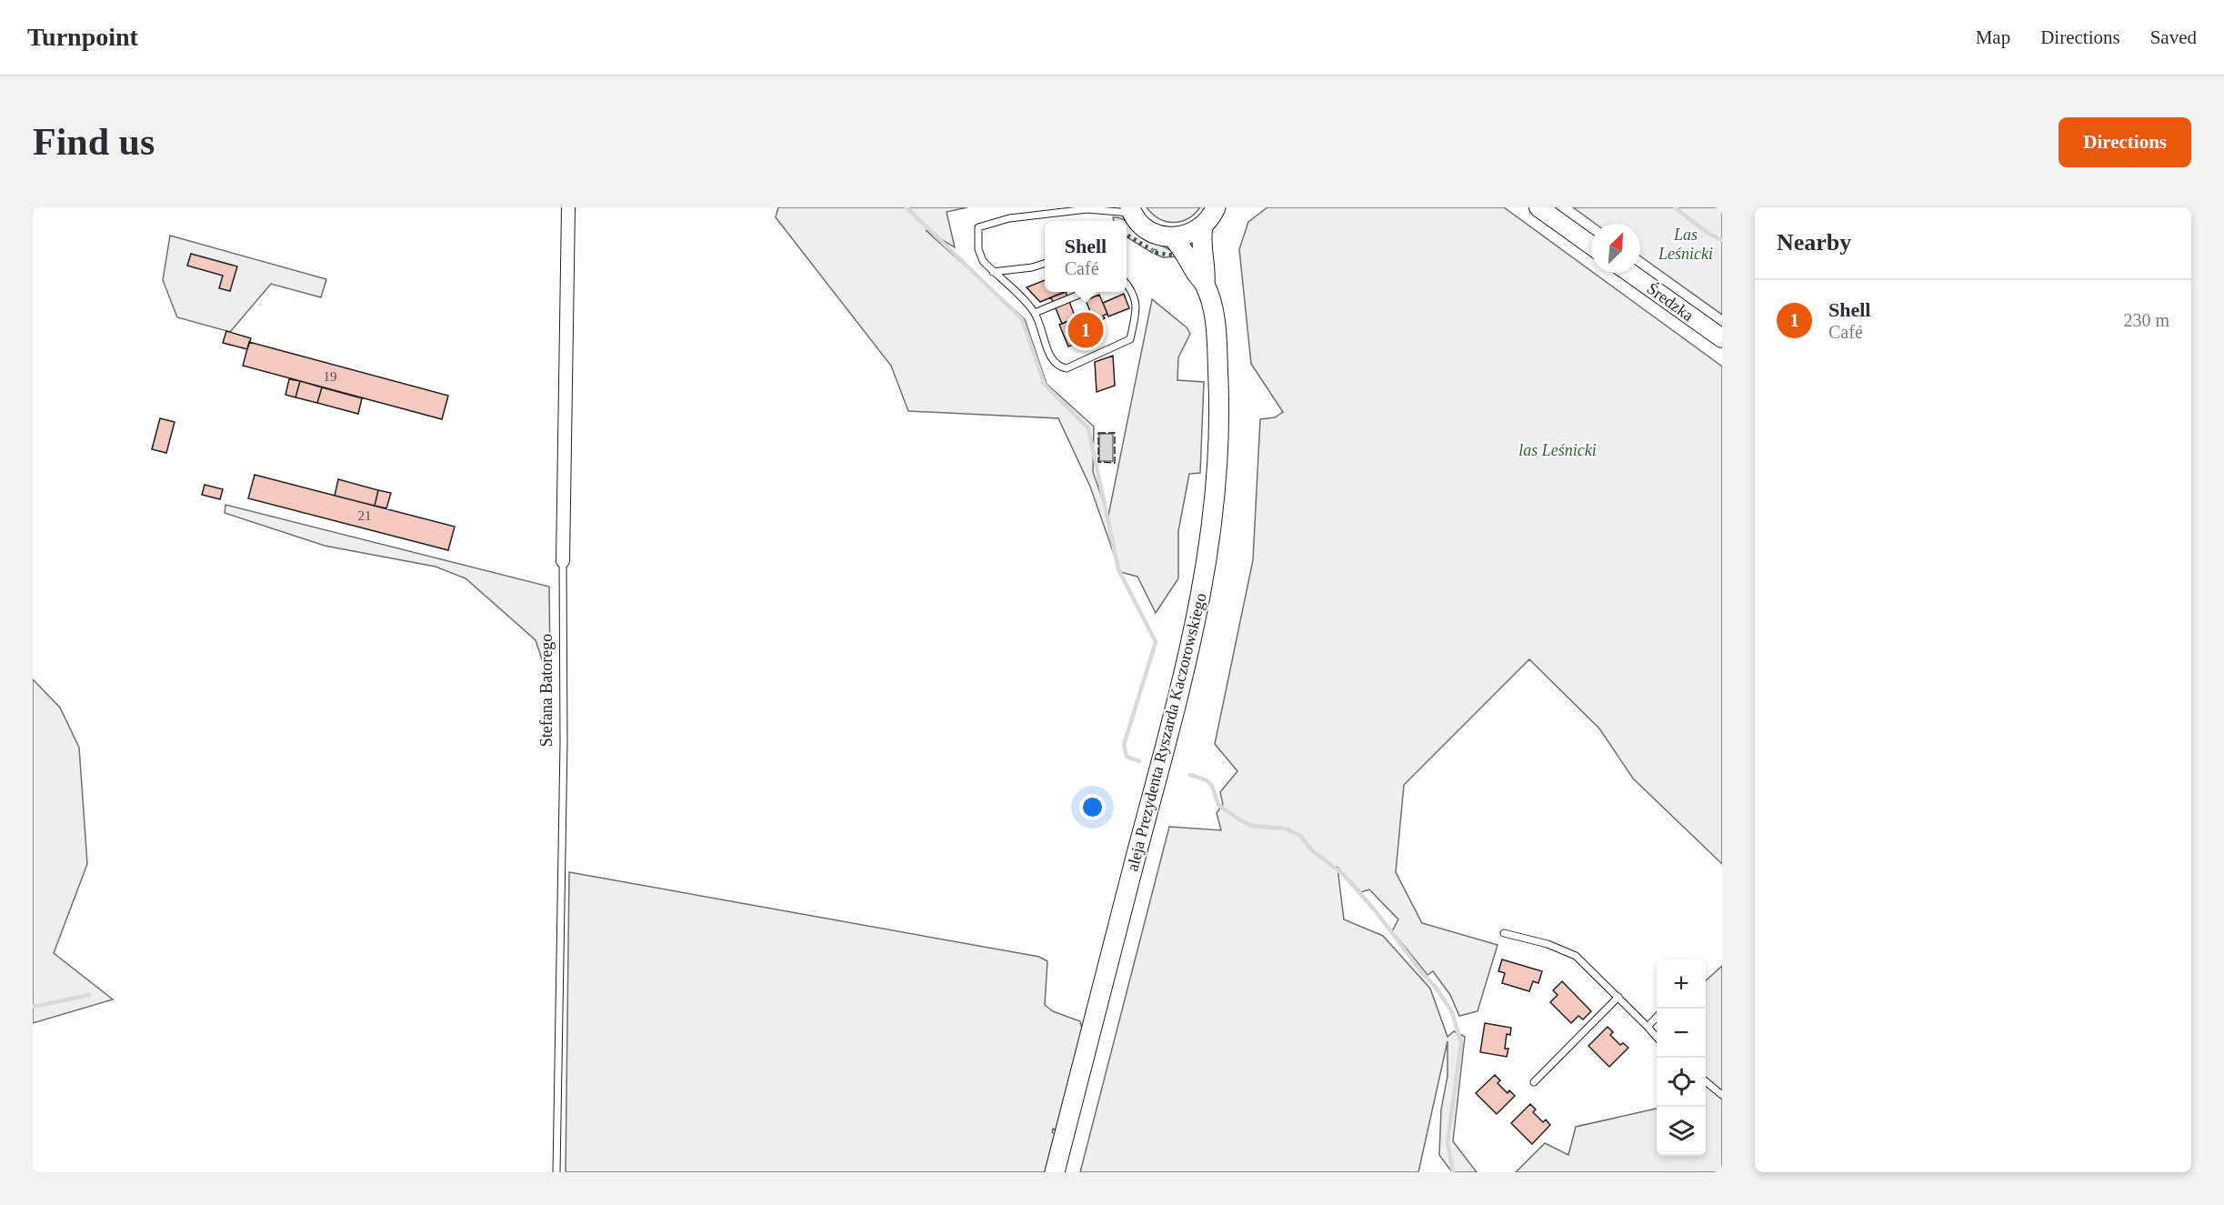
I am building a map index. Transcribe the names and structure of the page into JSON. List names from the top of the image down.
{
  "streets": {
    "main road": ["Średzka", "aleja Prezydenta Ryszarda Kaczorowskiego"],
    "street": ["Stefana Batorego"]
  },
  "parks": ["Las Leśnicki", "las Leśnicki"],
  "house_numbers": ["19", "21"],
  "north": "top right",
  "page": {
    "header": "Turnpoint",
    "nav": ["Map", "Directions", "Saved"],
    "buttons": "Directions",
    "title": "Find us",
    "heading": "Nearby",
    "popup": ["Shell", "Café"],
    "list": [
      {
        "mark": "1",
        "name": "Shell",
        "note": "Café",
        "value": "230 m"
      }
    ],
    "pins": "1",
    "map_buttons": ["+", "−"]
  }
}
